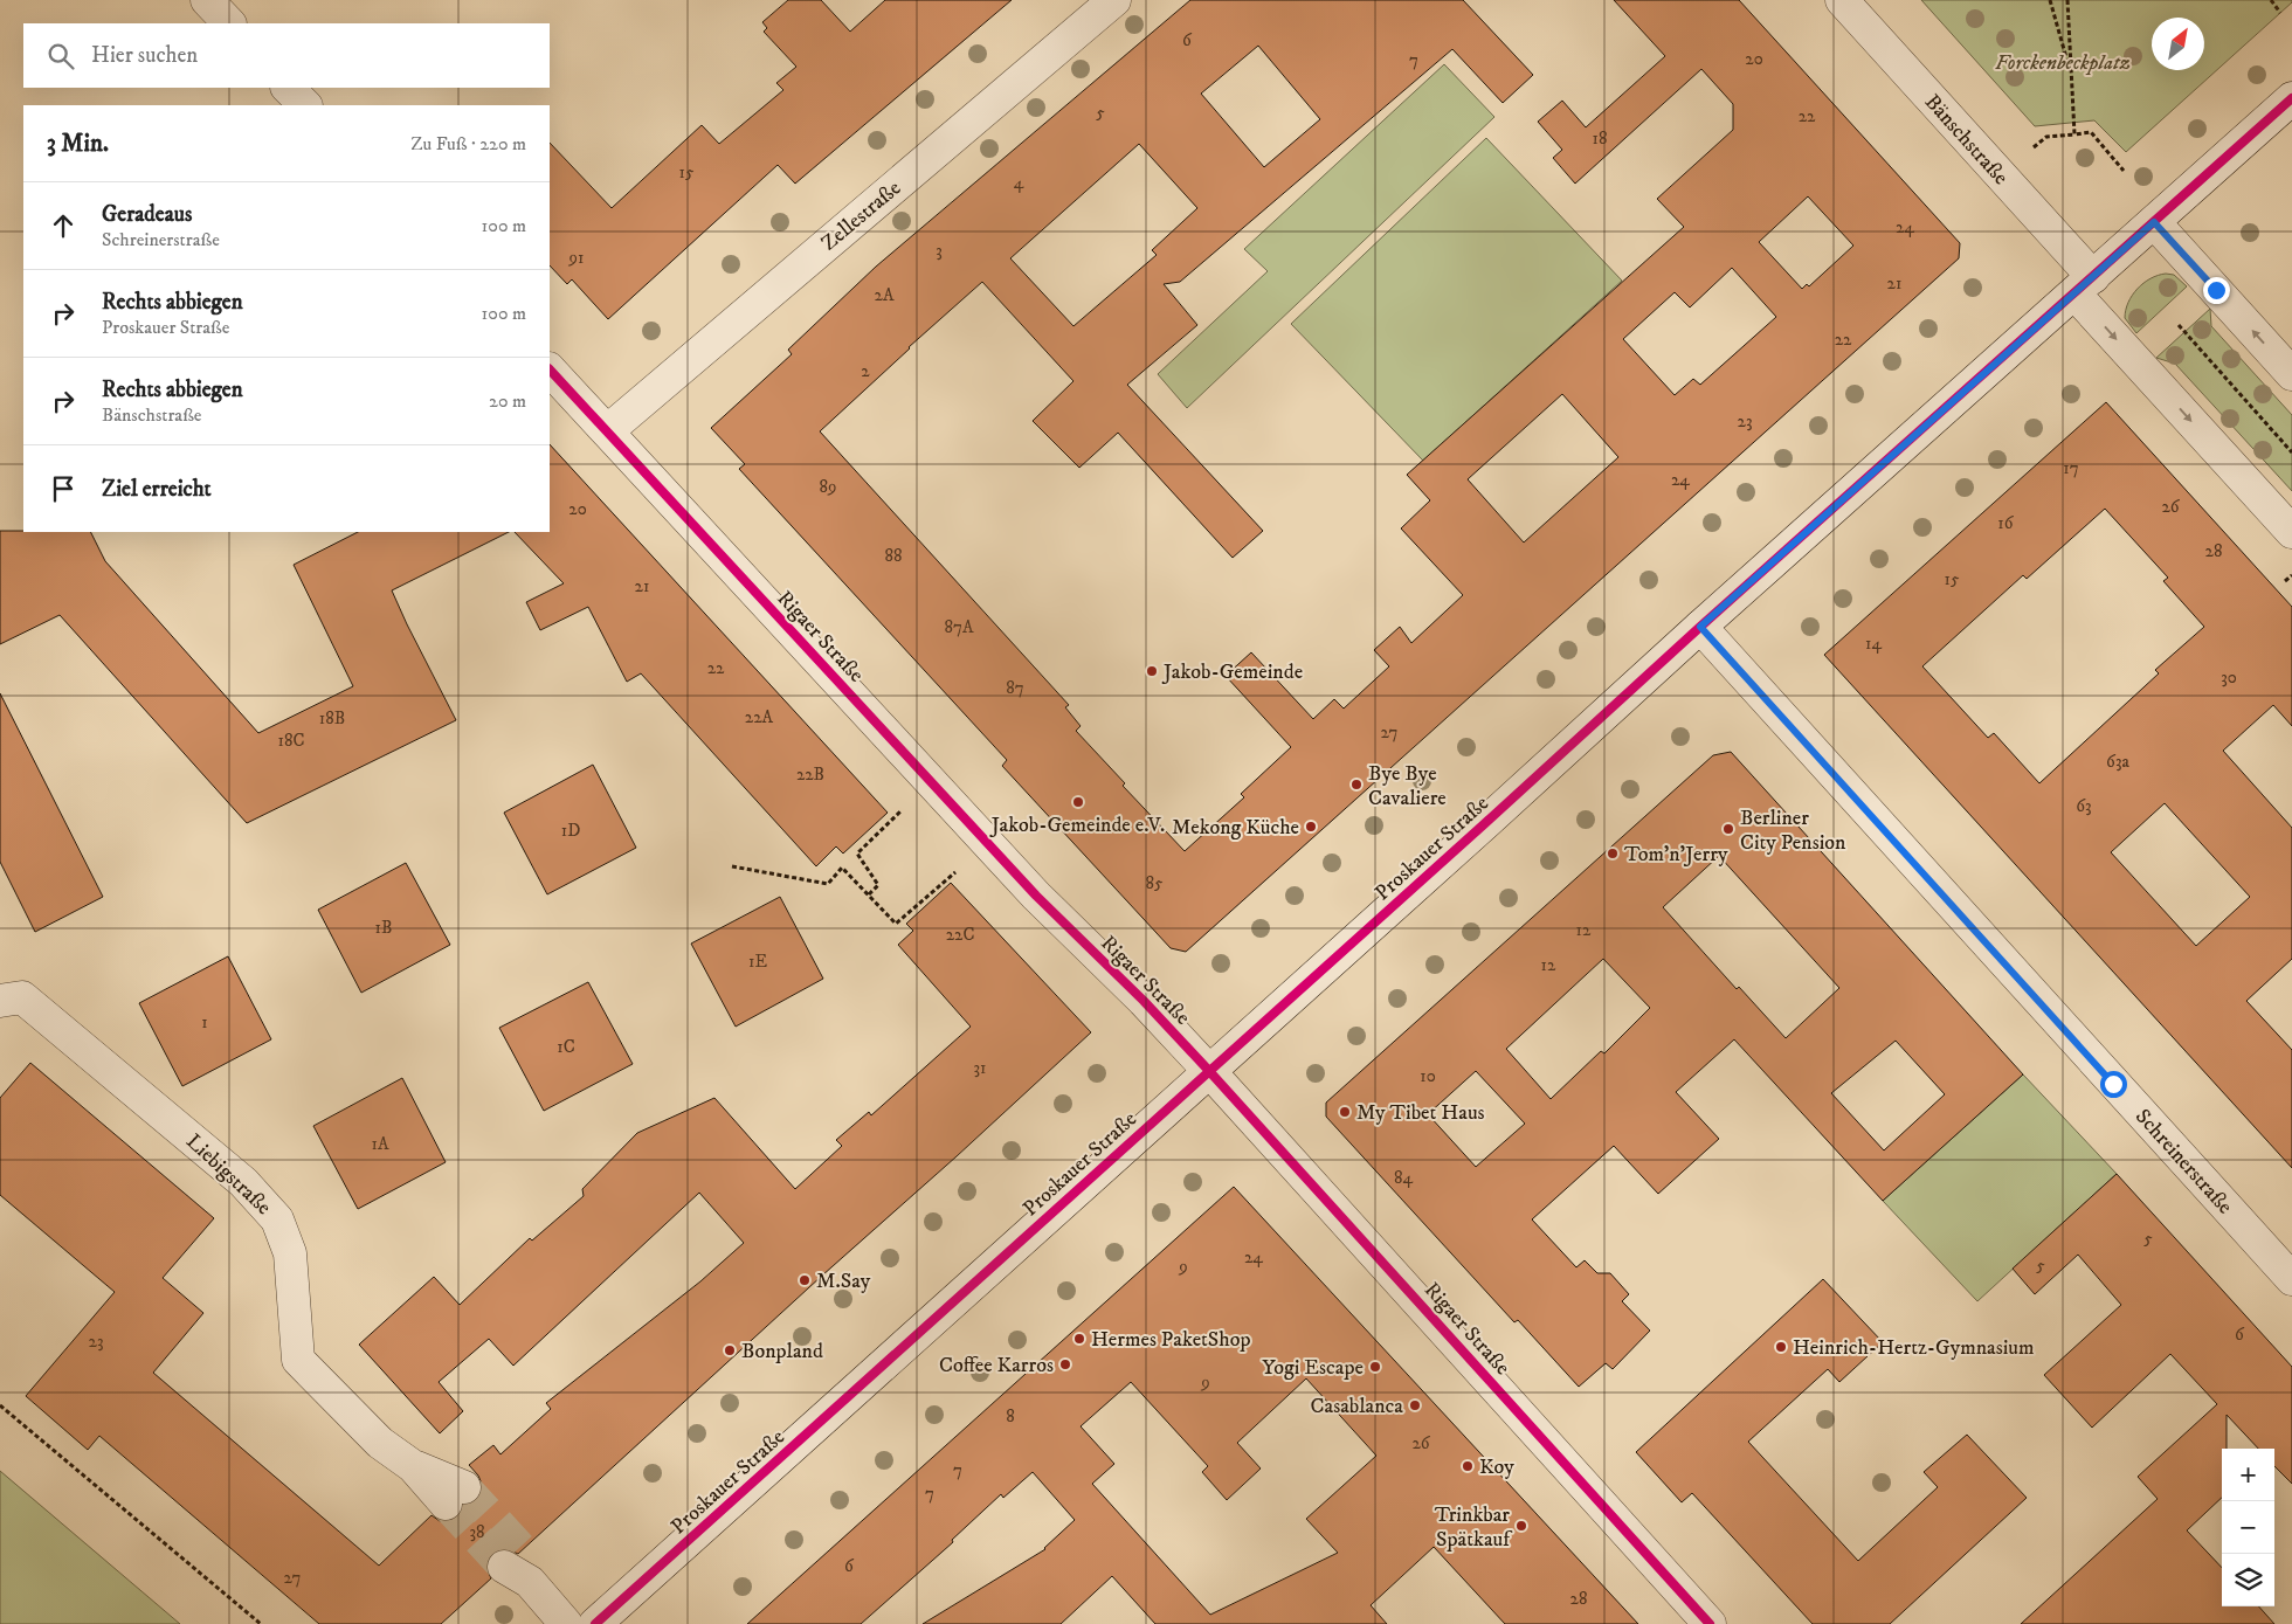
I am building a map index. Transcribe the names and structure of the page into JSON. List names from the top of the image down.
{
  "streets": {
    "street": [
      "Bänschstraße",
      "Zellestraße",
      "Rigaer Straße",
      "Proskauer Straße",
      "Schreinerstraße",
      "Liebigstraße"
    ]
  },
  "crossings": [
    ["Bänschstraße", "Proskauer Straße"],
    ["Zellestraße", "Rigaer Straße"],
    ["Rigaer Straße", "Proskauer Straße"],
    ["Proskauer Straße", "Schreinerstraße"]
  ],
  "parks": ["Forckenbeckplatz"],
  "places": [
    "Jakob-Gemeinde",
    "Bye Bye Cavaliere",
    "Jakob-Gemeinde e.V.",
    "Mekong Küche",
    "Berliner City Pension",
    "Tom’n’Jerry",
    "My Tibet Haus",
    "M.Say",
    "Hermes PaketShop",
    "Heinrich-Hertz-Gymnasium",
    "Bonpland",
    "Coffee Karros",
    "Yogi Escape",
    "Casablanca",
    "Koy",
    "Trinkbar Spätkauf"
  ],
  "house_numbers": [
    "6",
    "20",
    "7",
    "5",
    "22",
    "18",
    "15",
    "4",
    "24",
    "3",
    "91",
    "21",
    "2A",
    "22",
    "2",
    "23",
    "17",
    "24",
    "89",
    "26",
    "20",
    "16",
    "28",
    "88",
    "15",
    "21",
    "87A",
    "14",
    "22",
    "30",
    "87",
    "22A",
    "18B",
    "27",
    "18C",
    "63a",
    "22B",
    "63",
    "1D",
    "85",
    "1B",
    "12",
    "22C",
    "1E",
    "12",
    "1",
    "1C",
    "31",
    "10",
    "1A",
    "84",
    "5",
    "24",
    "5",
    "9",
    "6",
    "23",
    "9",
    "8",
    "26",
    "7",
    "7",
    "38",
    "6",
    "27",
    "28"
  ],
  "north": "top right",
  "page": {
    "search": "Hier suchen",
    "heading": ["3 Min.", "Zu Fuß · 220 m"],
    "list": [
      ["Geradeaus", "Schreinerstraße", "100 m"],
      ["Rechts abbiegen", "Proskauer Straße", "100 m"],
      ["Rechts abbiegen", "Bänschstraße", "20 m"],
      "Ziel erreicht"
    ],
    "map_buttons": ["+", "−"]
  }
}
